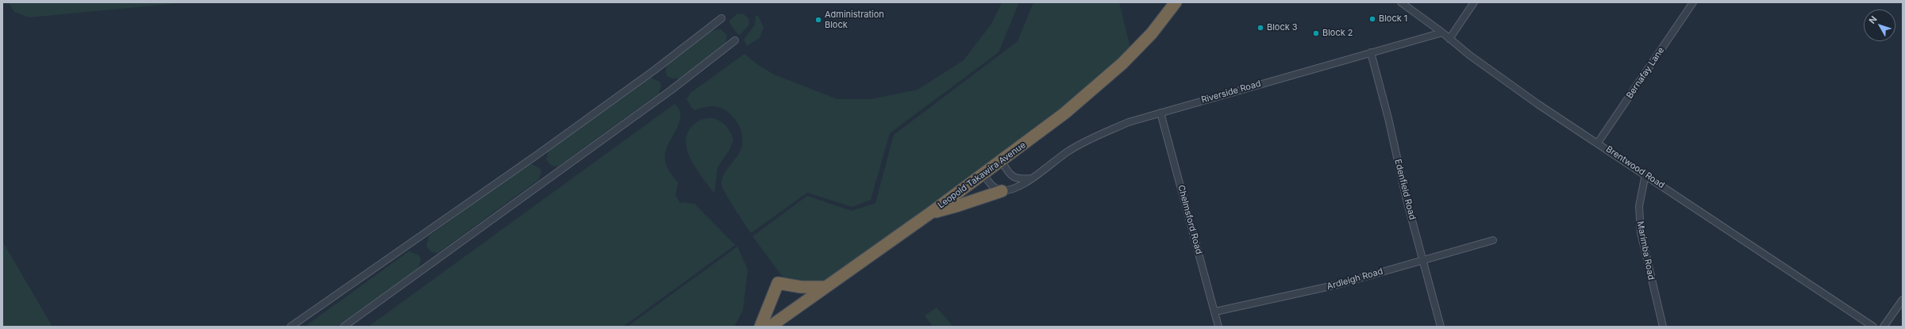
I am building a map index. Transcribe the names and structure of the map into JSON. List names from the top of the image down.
{
  "streets": {
    "highway": ["Leopold Takawira Avenue"],
    "street": [
      "Bernafay Lane",
      "Riverside Road",
      "Brentwood Road",
      "Edenfield Road",
      "Chelmsford Road",
      "Marimba Road",
      "Ardleigh Road"
    ]
  },
  "crossings": [
    ["Bernafay Lane", "Brentwood Road"],
    ["Riverside Road", "Brentwood Road"],
    ["Riverside Road", "Edenfield Road"],
    ["Riverside Road", "Chelmsford Road"],
    ["Brentwood Road", "Marimba Road"],
    ["Edenfield Road", "Ardleigh Road"],
    ["Chelmsford Road", "Ardleigh Road"]
  ],
  "places": [
    "Block 1",
    "Administration Block",
    "Block 3",
    "Block 2"
  ],
  "north": "top left"
}
